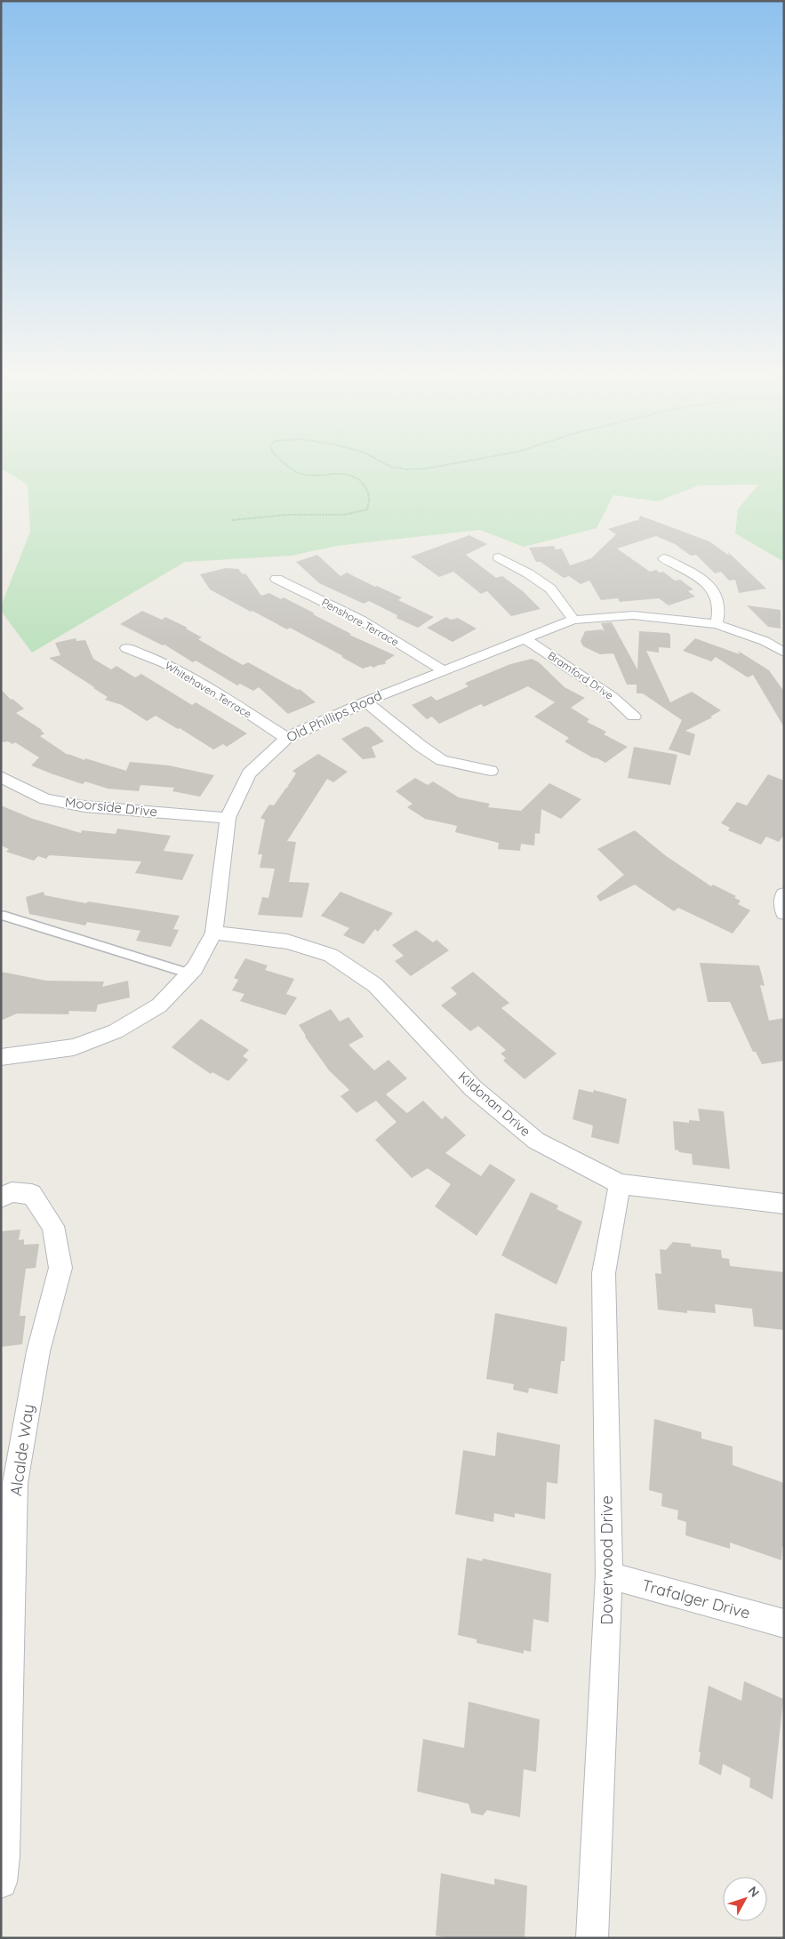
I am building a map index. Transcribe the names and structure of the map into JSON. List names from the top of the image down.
{
  "streets": {
    "street": [
      "Penshore Terrace",
      "Bramford Drive",
      "Whitehaven Terrace",
      "Old Phillips Road",
      "Moorside Drive",
      "Kildonan Drive",
      "Alcalde Way",
      "Doverwood Drive",
      "Trafalger Drive"
    ]
  },
  "crossings": [
    ["Penshore Terrace", "Old Phillips Road"],
    ["Bramford Drive", "Old Phillips Road"],
    ["Whitehaven Terrace", "Old Phillips Road"],
    ["Old Phillips Road", "Moorside Drive"],
    ["Old Phillips Road", "Kildonan Drive"],
    ["Kildonan Drive", "Doverwood Drive"],
    ["Doverwood Drive", "Trafalger Drive"]
  ],
  "north": "top right"
}
